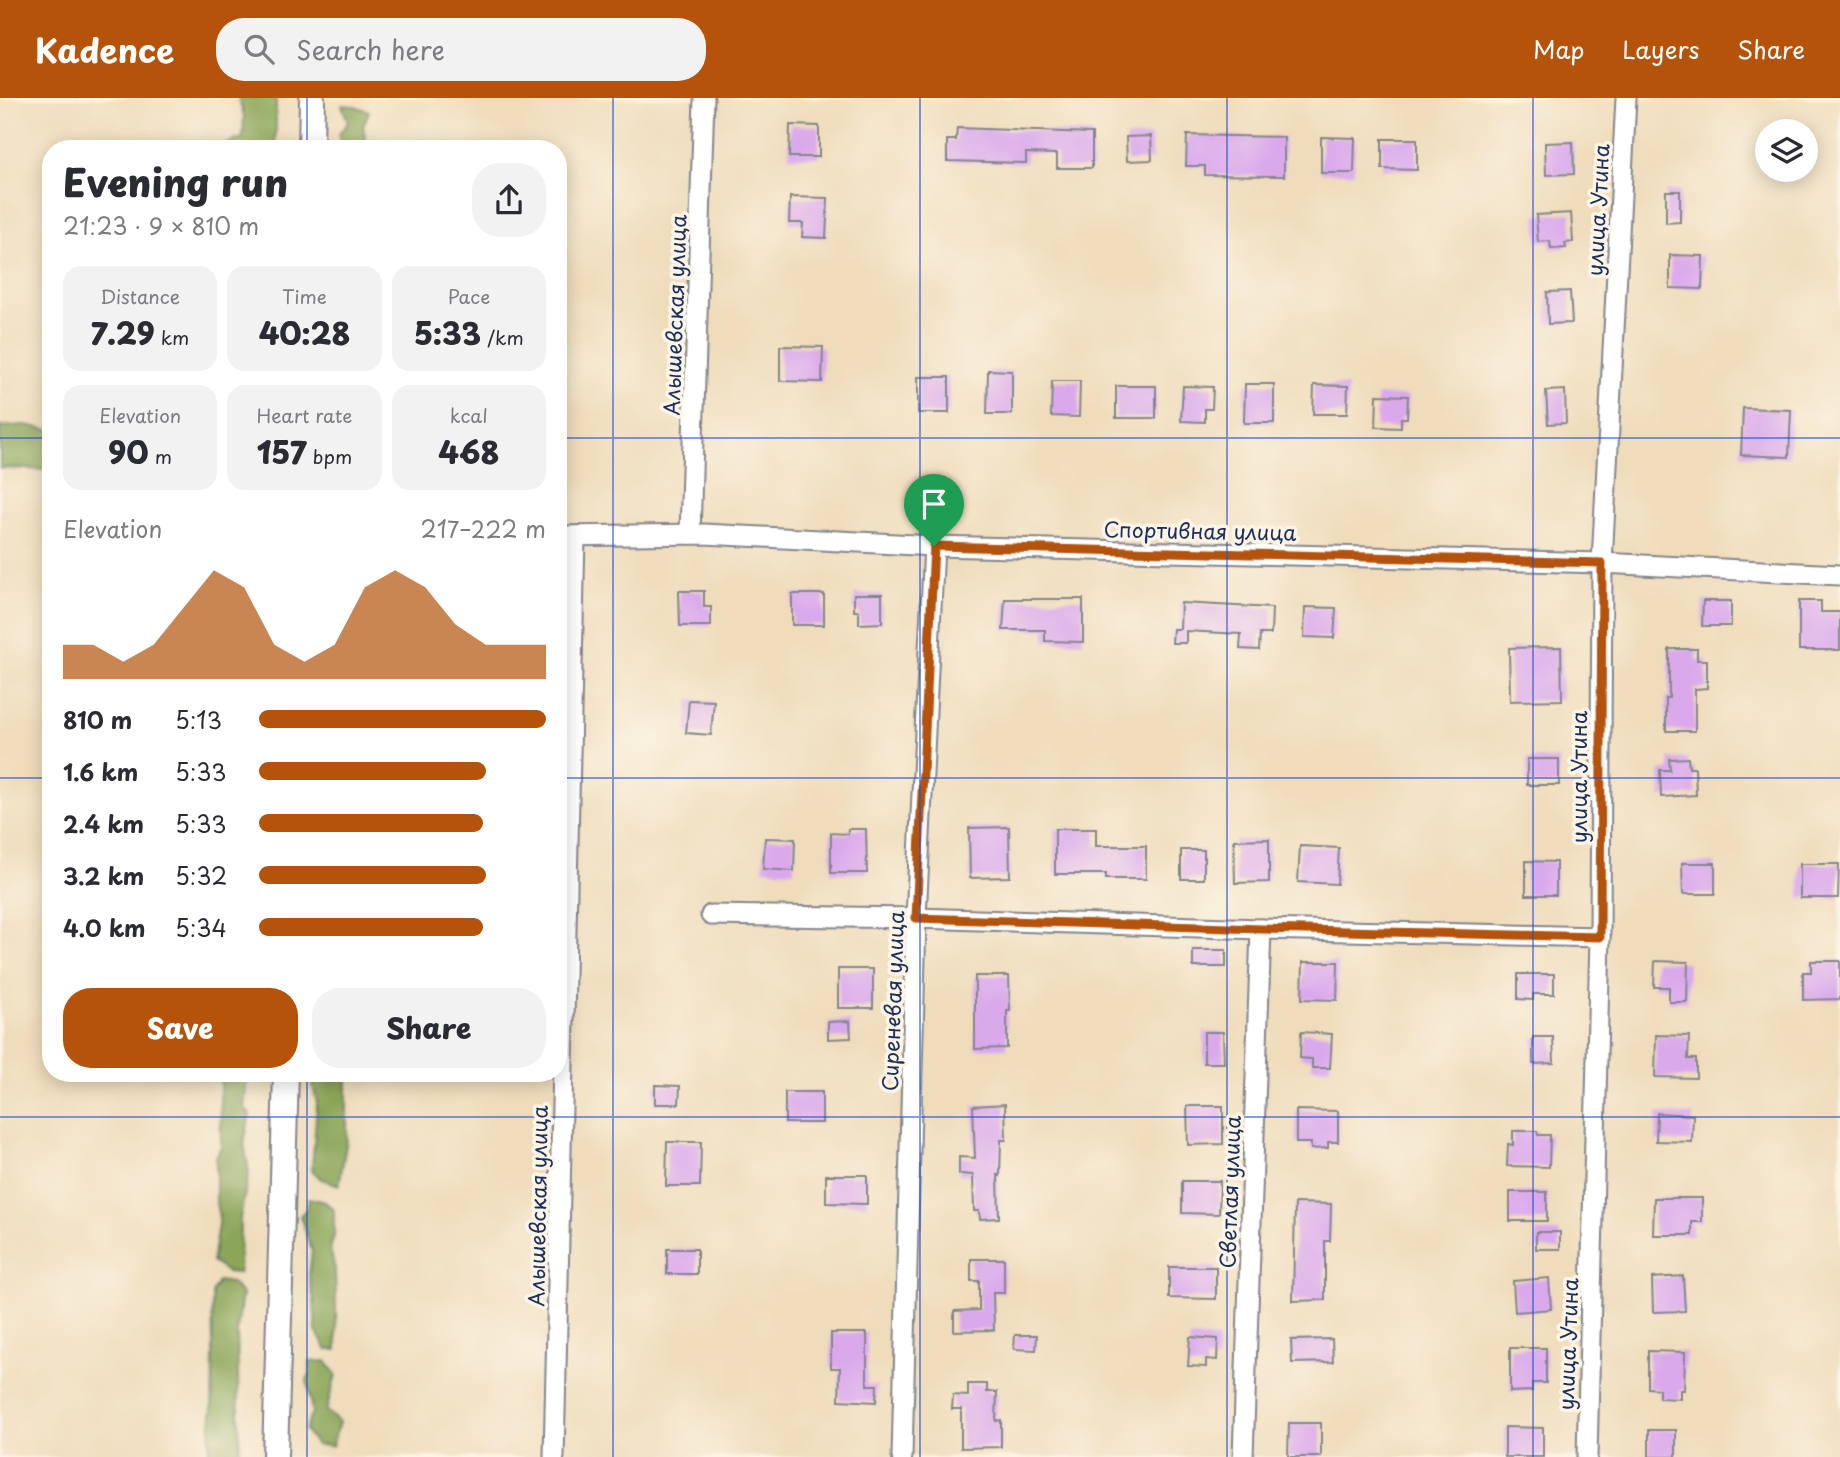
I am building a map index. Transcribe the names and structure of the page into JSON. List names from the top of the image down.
{
  "streets": {
    "street": [
      "улица Утина",
      "Алышевская улица",
      "Спортивная улица",
      "Сиреневая улица",
      "Светлая улица"
    ]
  },
  "crossings": [
    ["улица Утина", "Спортивная улица"],
    ["Алышевская улица", "Спортивная улица"],
    ["Спортивная улица", "Сиреневая улица"]
  ],
  "page": {
    "header": "Kadence",
    "search": "Search here",
    "nav": ["Map", "Layers", "Share"],
    "heading": ["Evening run", "21:23 · 9 × 810 m"],
    "stats": [
      ["Distance", "7.29 km"],
      ["Time", "40:28"],
      ["Pace", "5:33 /km"],
      ["Elevation", "90 m"],
      ["Heart rate", "157 bpm"],
      ["kcal", "468"]
    ],
    "chart": ["Elevation", "217–222 m"],
    "list": [
      {
        "name": "810 m",
        "note": "5:13"
      },
      {
        "name": "1.6 km",
        "note": "5:33"
      },
      {
        "name": "2.4 km",
        "note": "5:33"
      },
      {
        "name": "3.2 km",
        "note": "5:32"
      },
      {
        "name": "4.0 km",
        "note": "5:34"
      }
    ],
    "buttons": ["Save", "Share"]
  }
}
